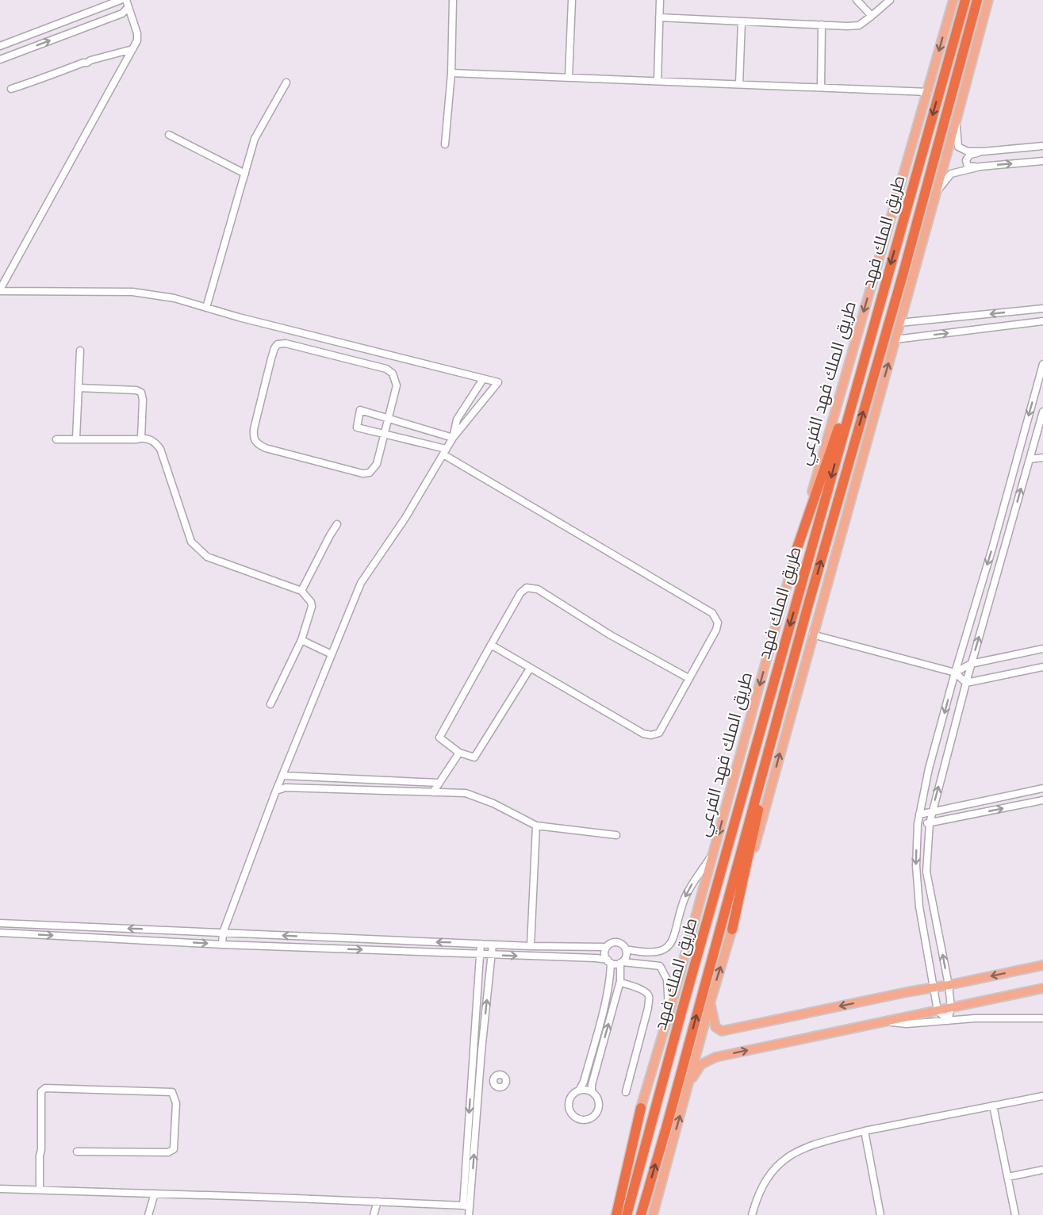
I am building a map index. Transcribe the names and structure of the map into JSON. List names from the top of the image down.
{
  "streets": {
    "highway": ["طريق الملك فهد"],
    "main road": ["طريق الملك فهد الفرعي"]
  }
}
